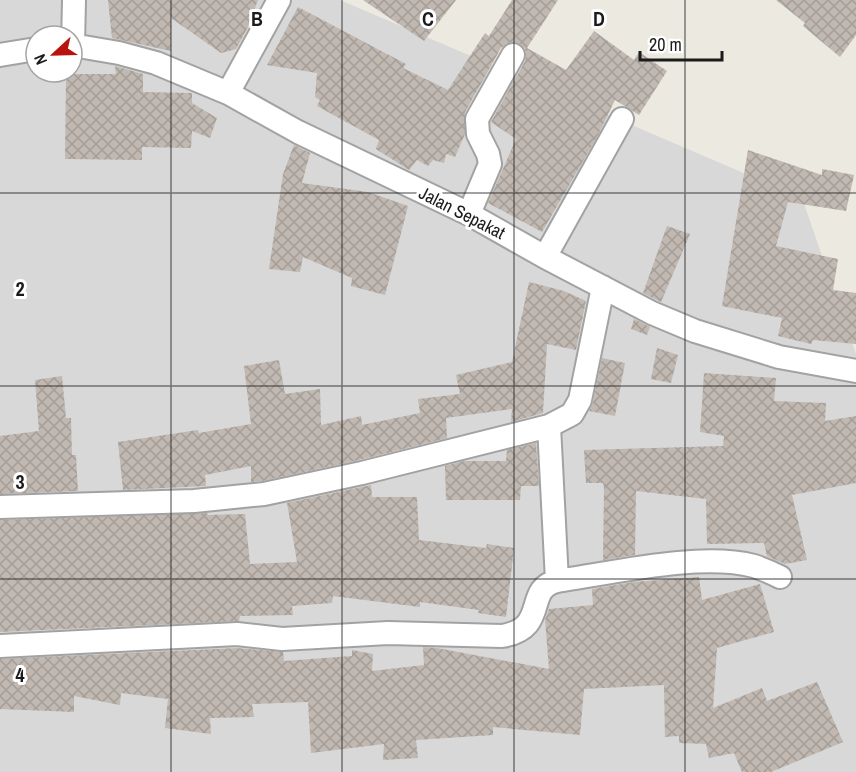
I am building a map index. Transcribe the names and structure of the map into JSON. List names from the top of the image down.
{
  "streets": {
    "street": ["Jalan Sepakat"]
  },
  "scale_bar": "20 m",
  "north": "left",
  "grid": {
    "columns": ["B", "C", "D"],
    "rows": ["2", "3", "4"]
  }
}
